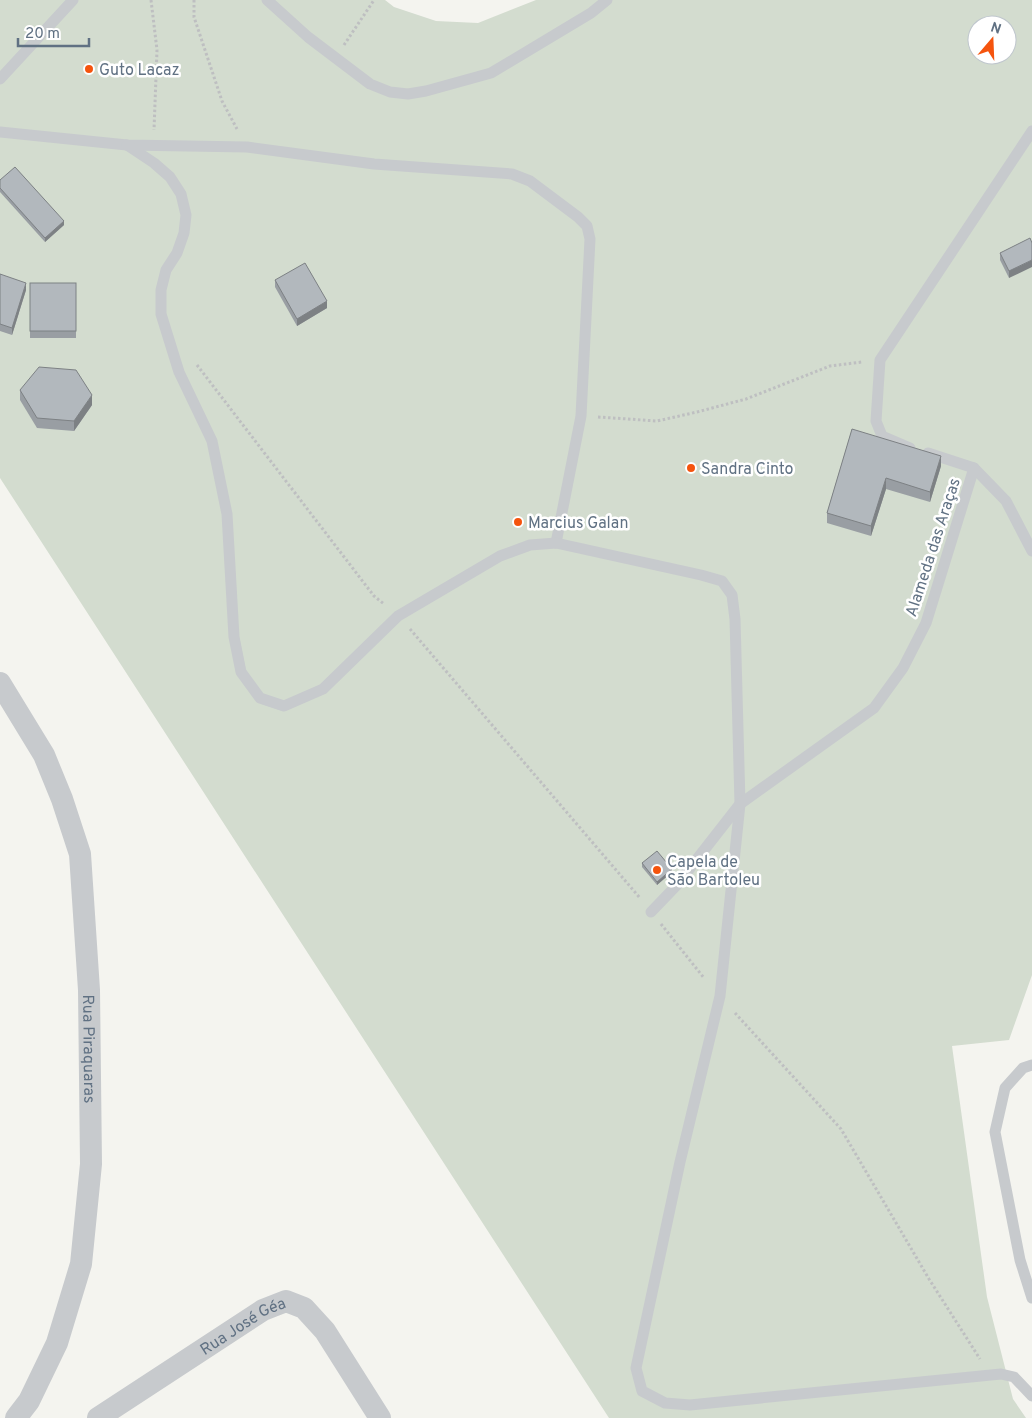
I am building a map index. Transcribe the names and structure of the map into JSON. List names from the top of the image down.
{
  "streets": {
    "street": ["Rua Piraquaras", "Rua José Géa"],
    "lane": ["Alameda das Araças"]
  },
  "places": [
    "Guto Lacaz",
    "Sandra Cinto",
    "Marcius Galan",
    "Capela de São Bartoleu"
  ],
  "scale_bar": "20 m",
  "north": "top"
}
